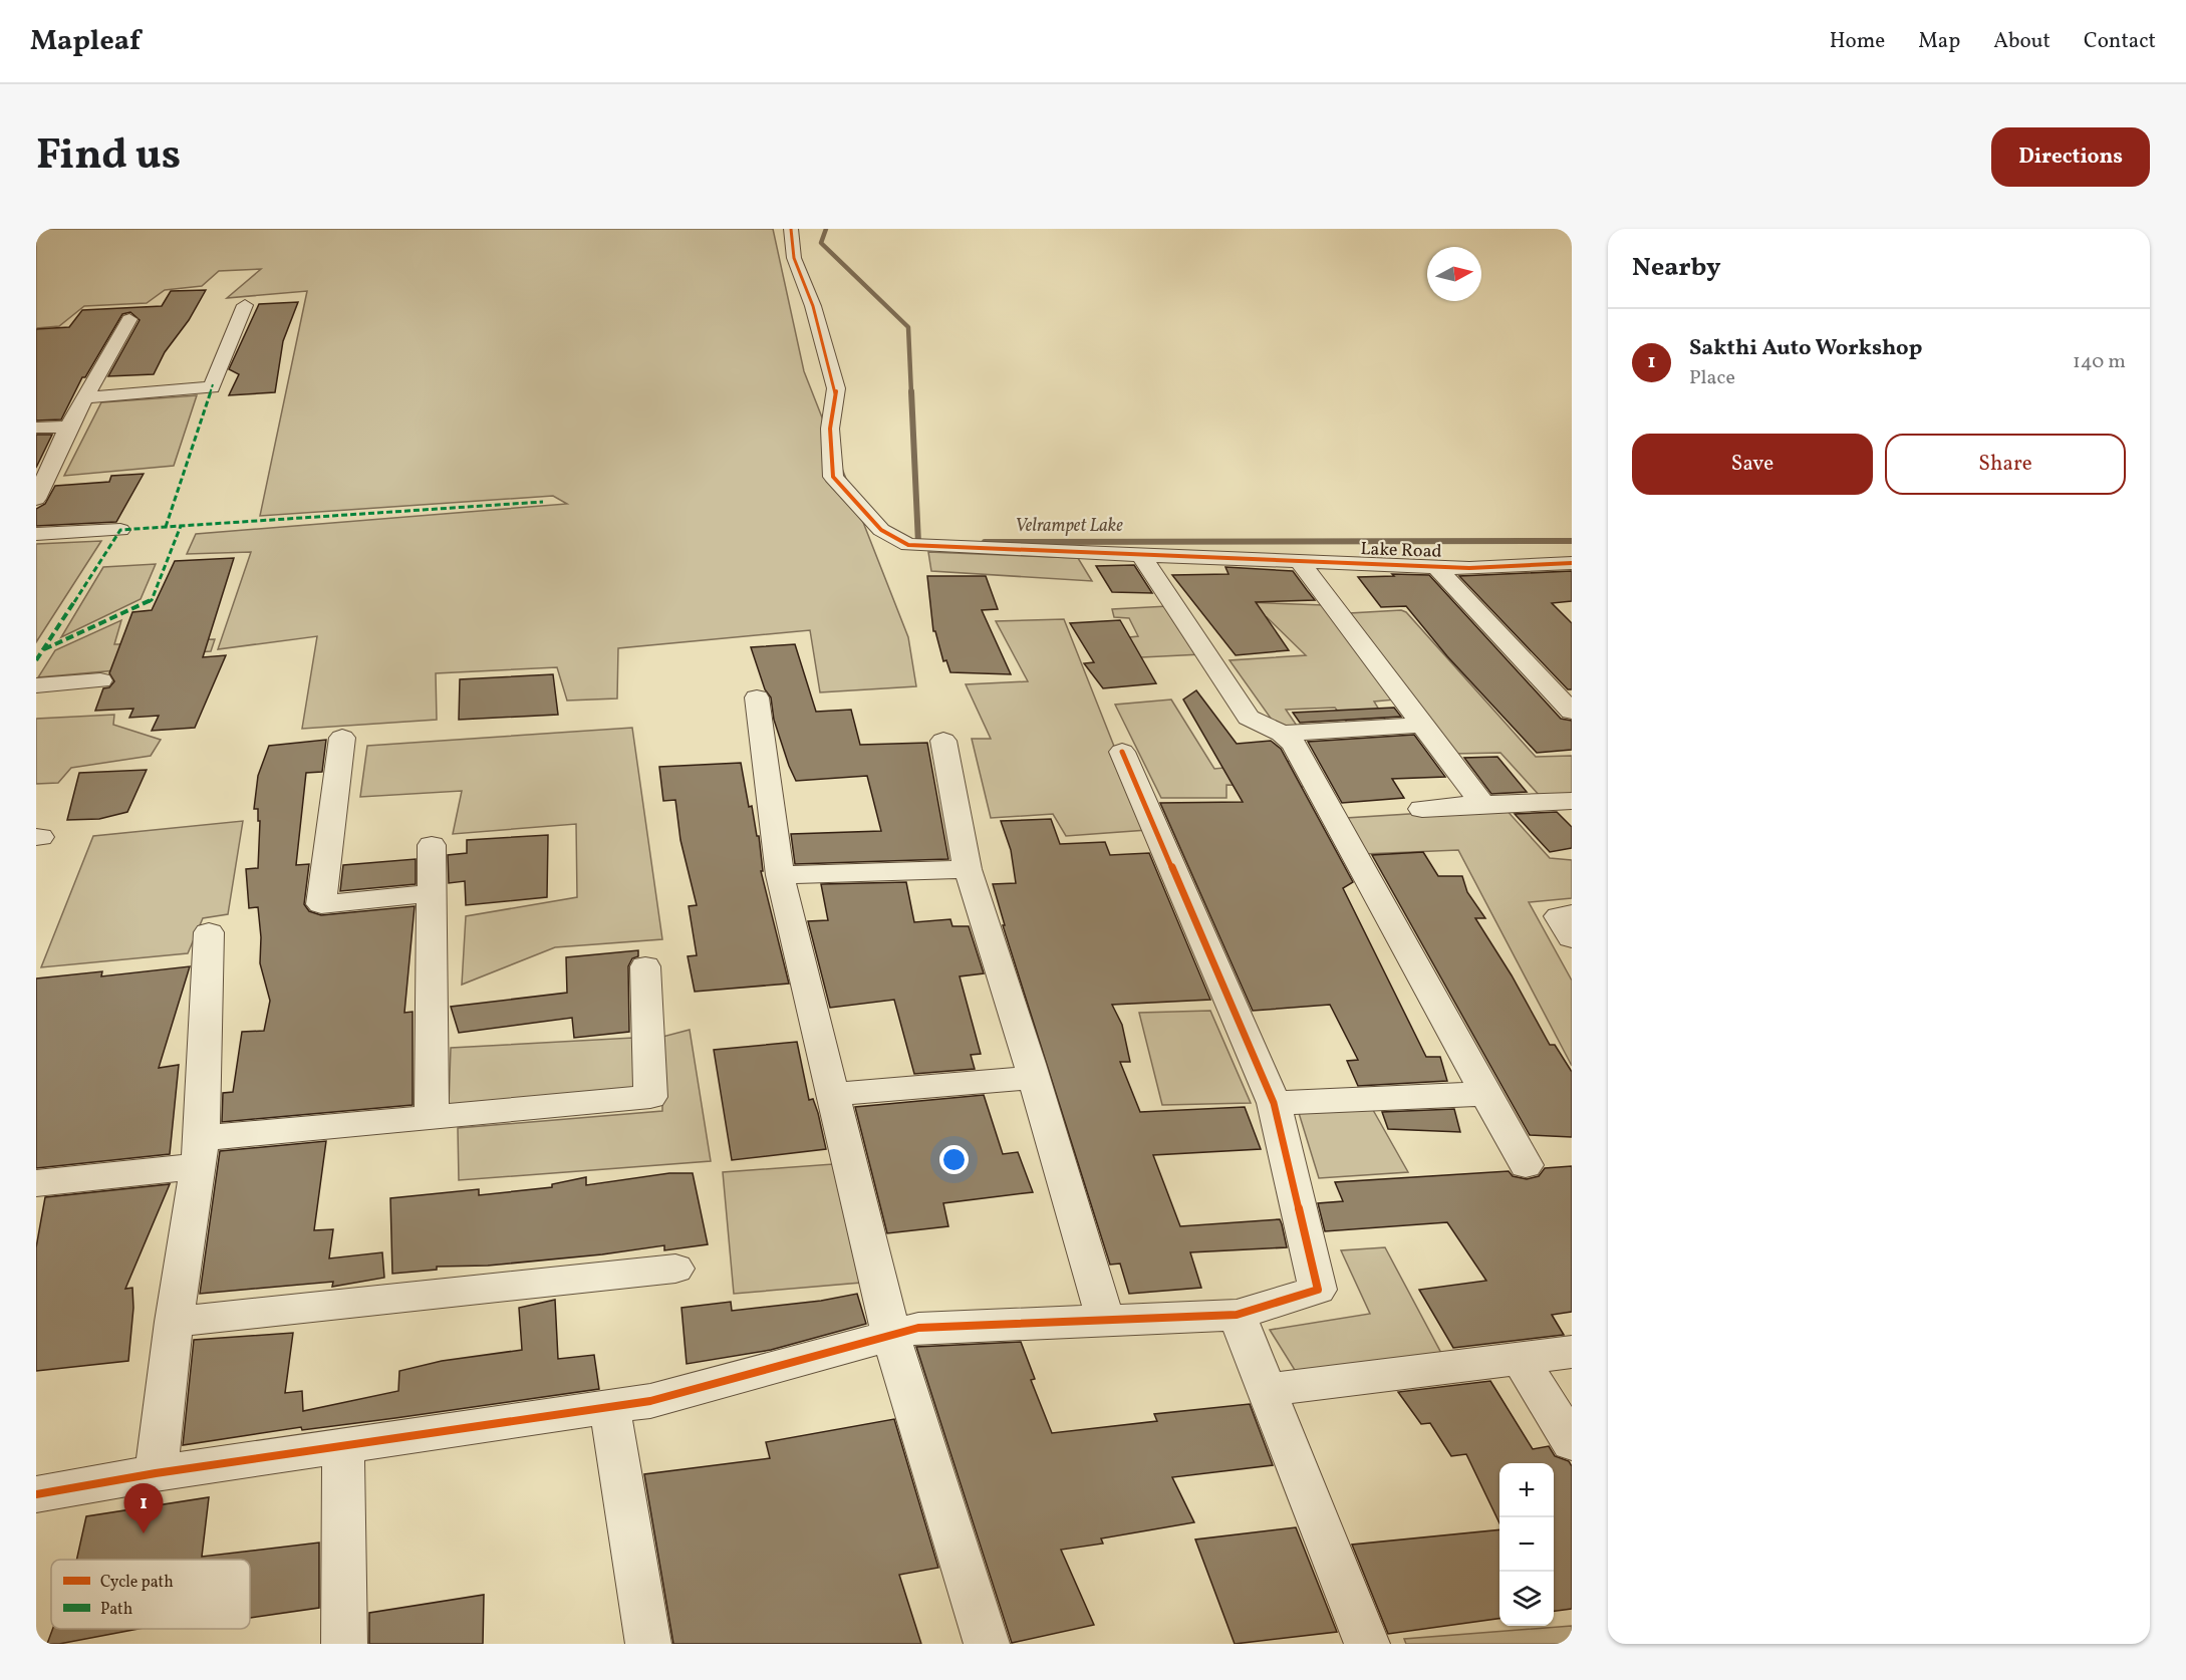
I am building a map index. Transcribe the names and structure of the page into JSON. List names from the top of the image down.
{
  "streets": {
    "street": ["Lake Road"]
  },
  "water": ["Velrampet Lake"],
  "legend": ["Cycle path", "Path"],
  "north": "right",
  "page": {
    "header": "Mapleaf",
    "nav": [
      "Home",
      "Map",
      "About",
      "Contact"
    ],
    "title": "Find us",
    "buttons": [
      "Directions",
      ["Save", "Share"]
    ],
    "heading": "Nearby",
    "list": [
      {
        "mark": "1",
        "name": "Sakthi Auto Workshop",
        "note": "Place",
        "value": "140 m"
      }
    ],
    "map_buttons": ["+", "−"],
    "pins": "1"
  }
}
